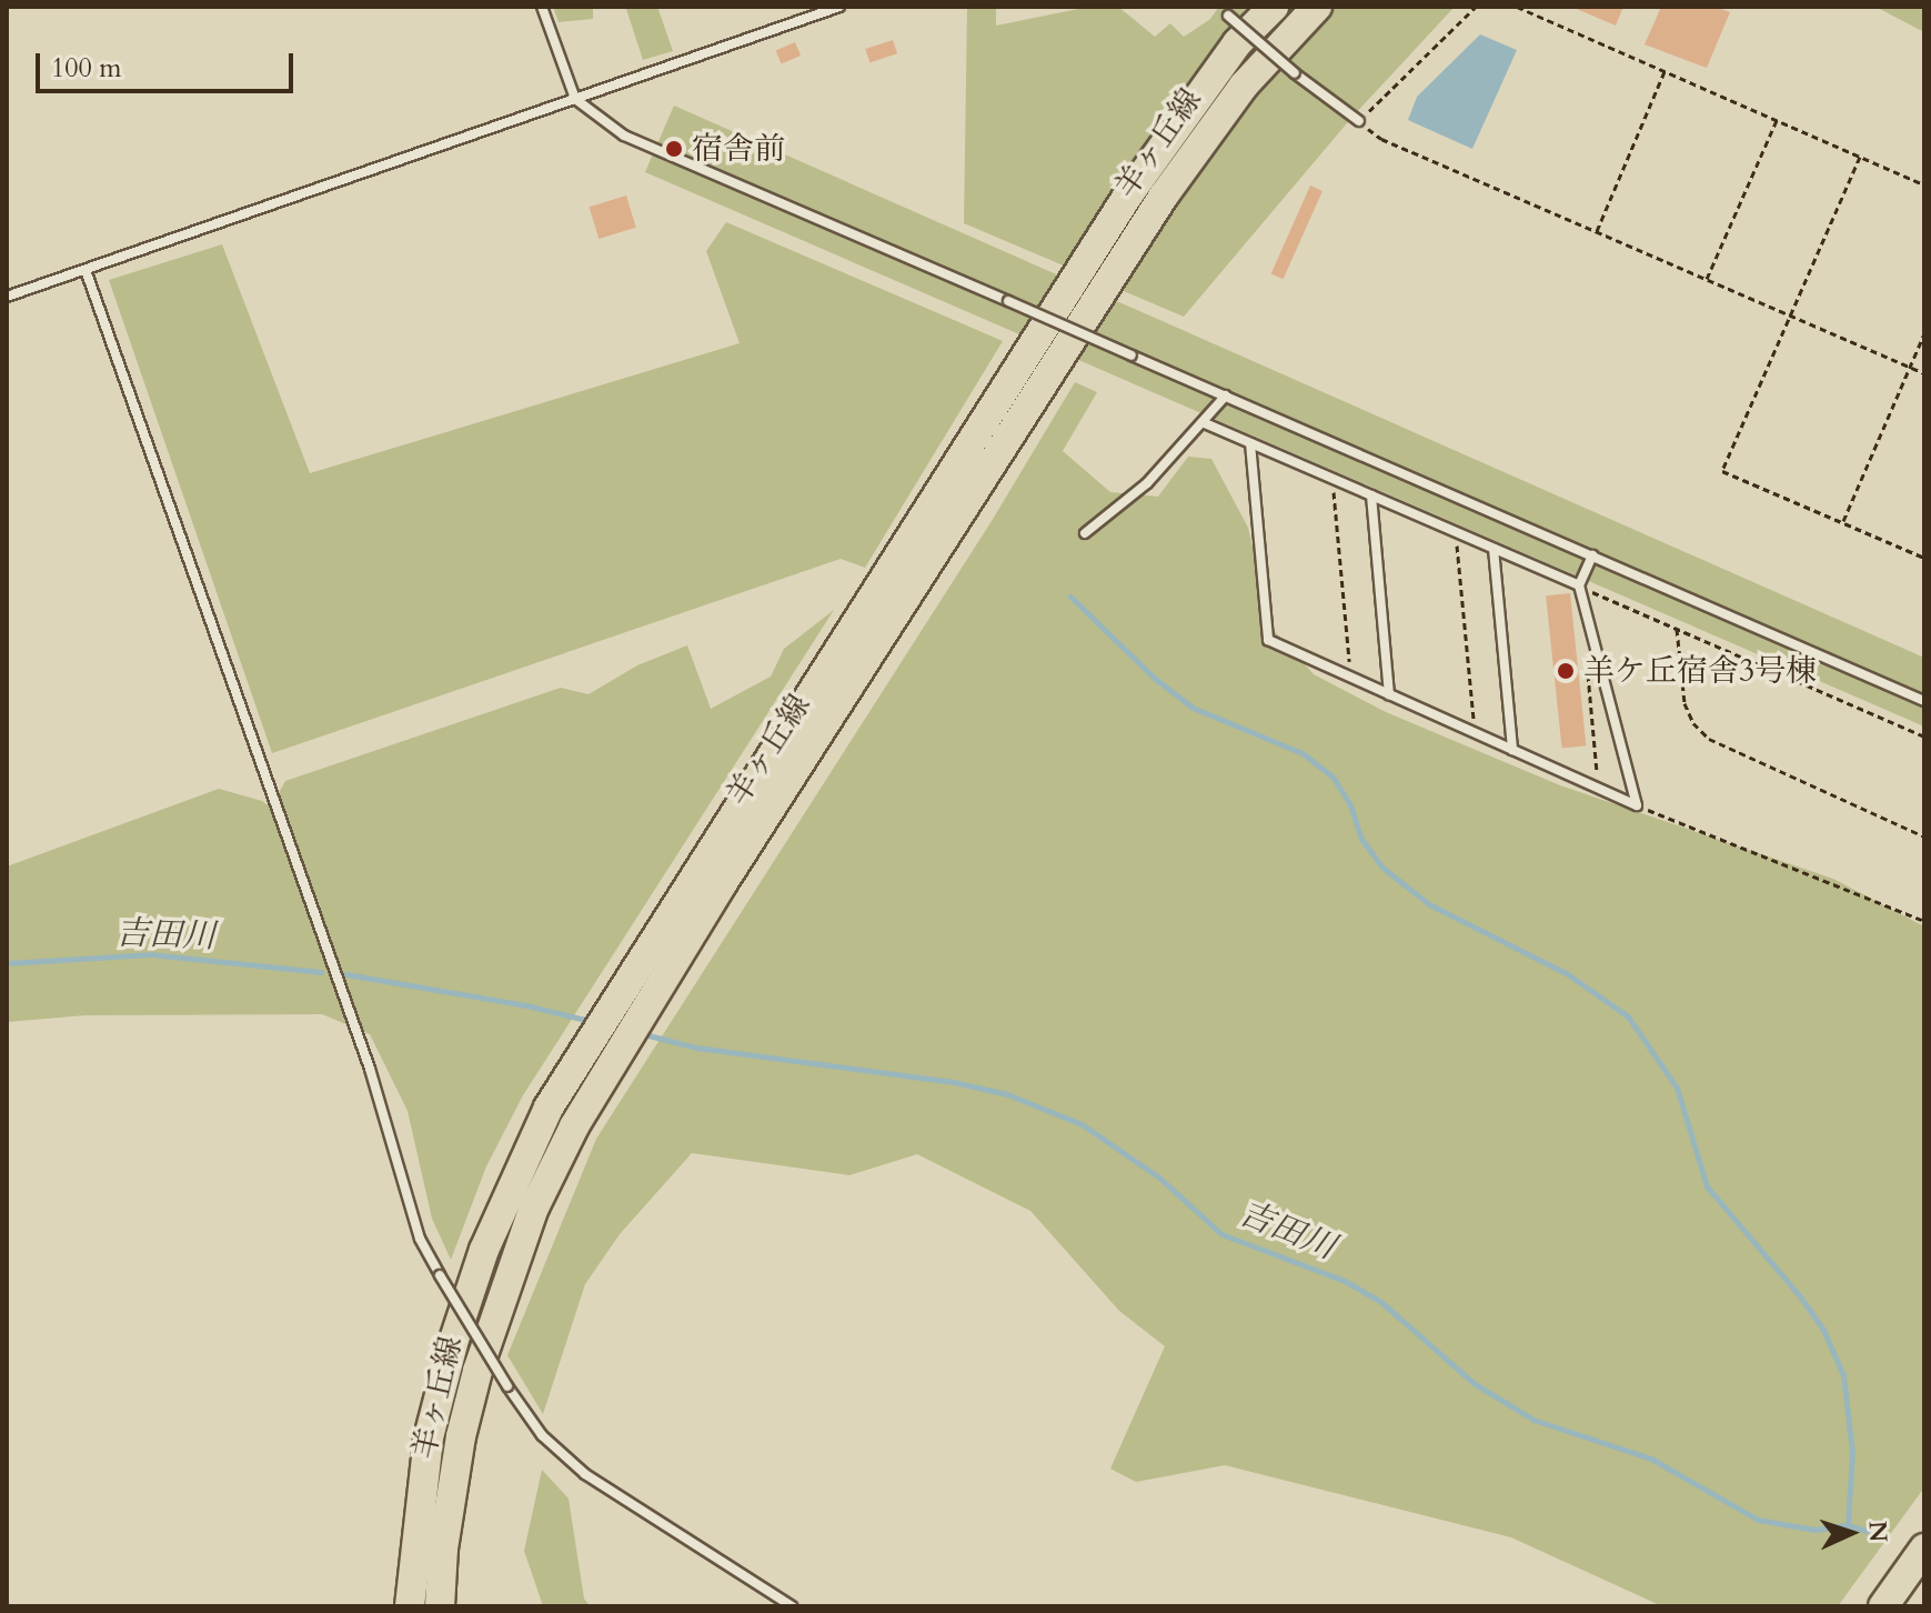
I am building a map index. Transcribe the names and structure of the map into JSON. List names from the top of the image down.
{
  "streets": {
    "main road": ["羊ヶ丘線"]
  },
  "water": ["吉田川"],
  "places": ["宿舎前", "羊ケ丘宿舎3号棟"],
  "scale_bar": "100 m",
  "north": "right"
}
